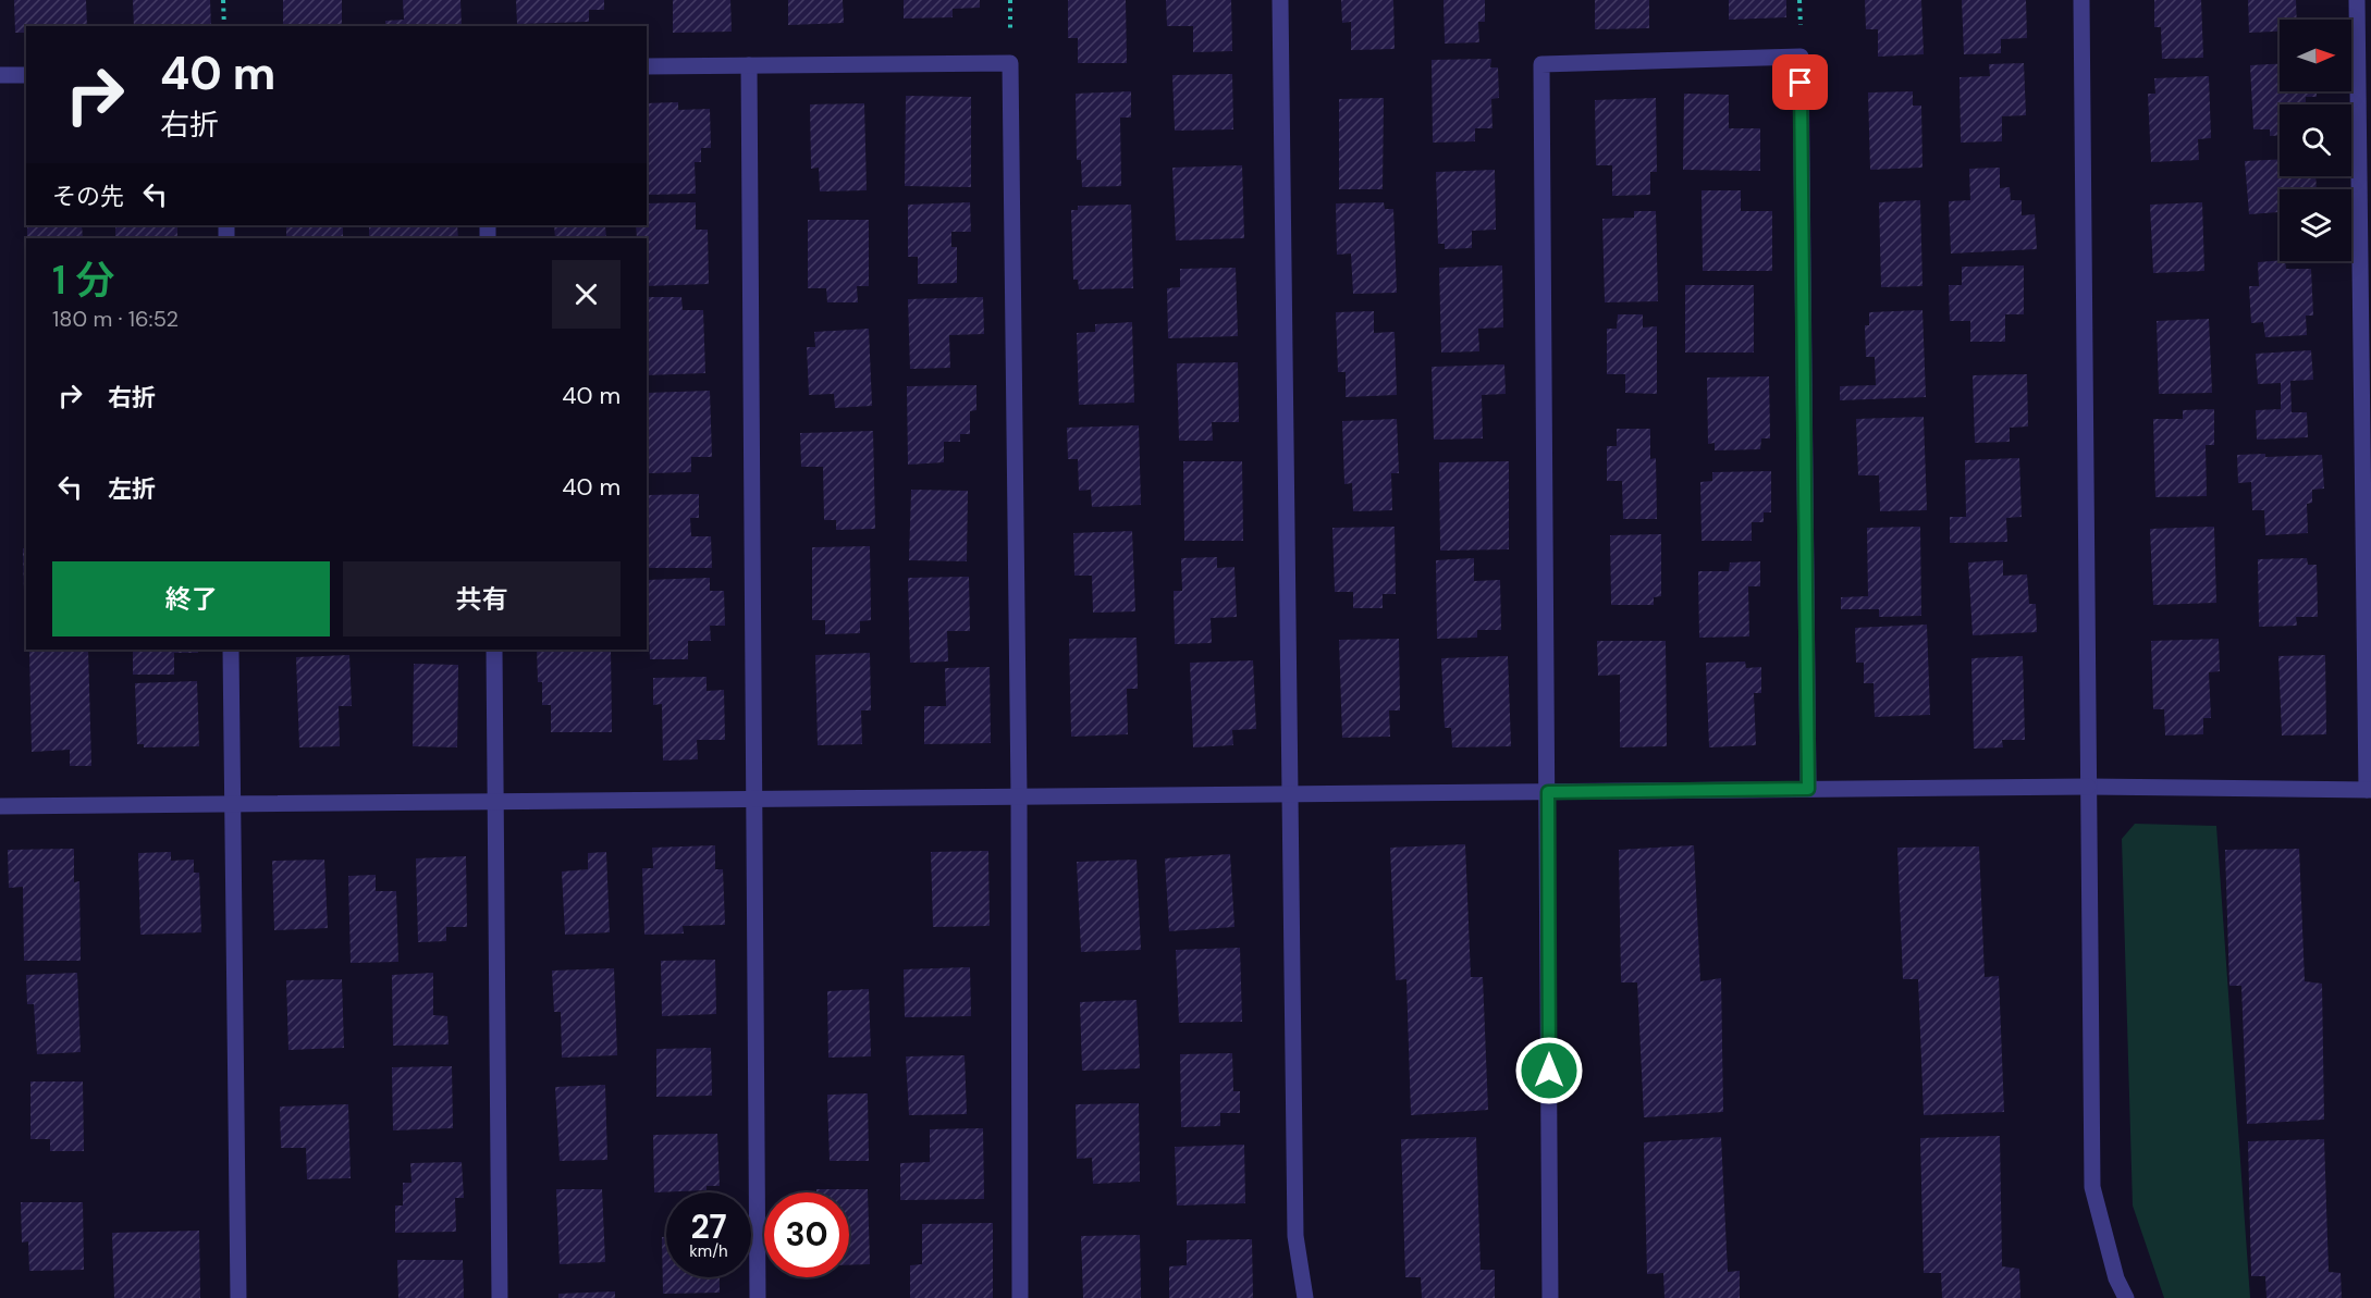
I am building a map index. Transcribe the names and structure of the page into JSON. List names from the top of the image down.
{
  "north": "right",
  "page": {
    "turn": ["40 m", "右折"],
    "then": "その先",
    "heading": ["1 分", "180 m · 16:52"],
    "list": [
      {
        "name": "右折",
        "value": "40 m"
      },
      {
        "name": "左折",
        "value": "40 m"
      }
    ],
    "buttons": ["終了", "共有"],
    "speed": "27 km/h",
    "limit": "30"
  }
}
